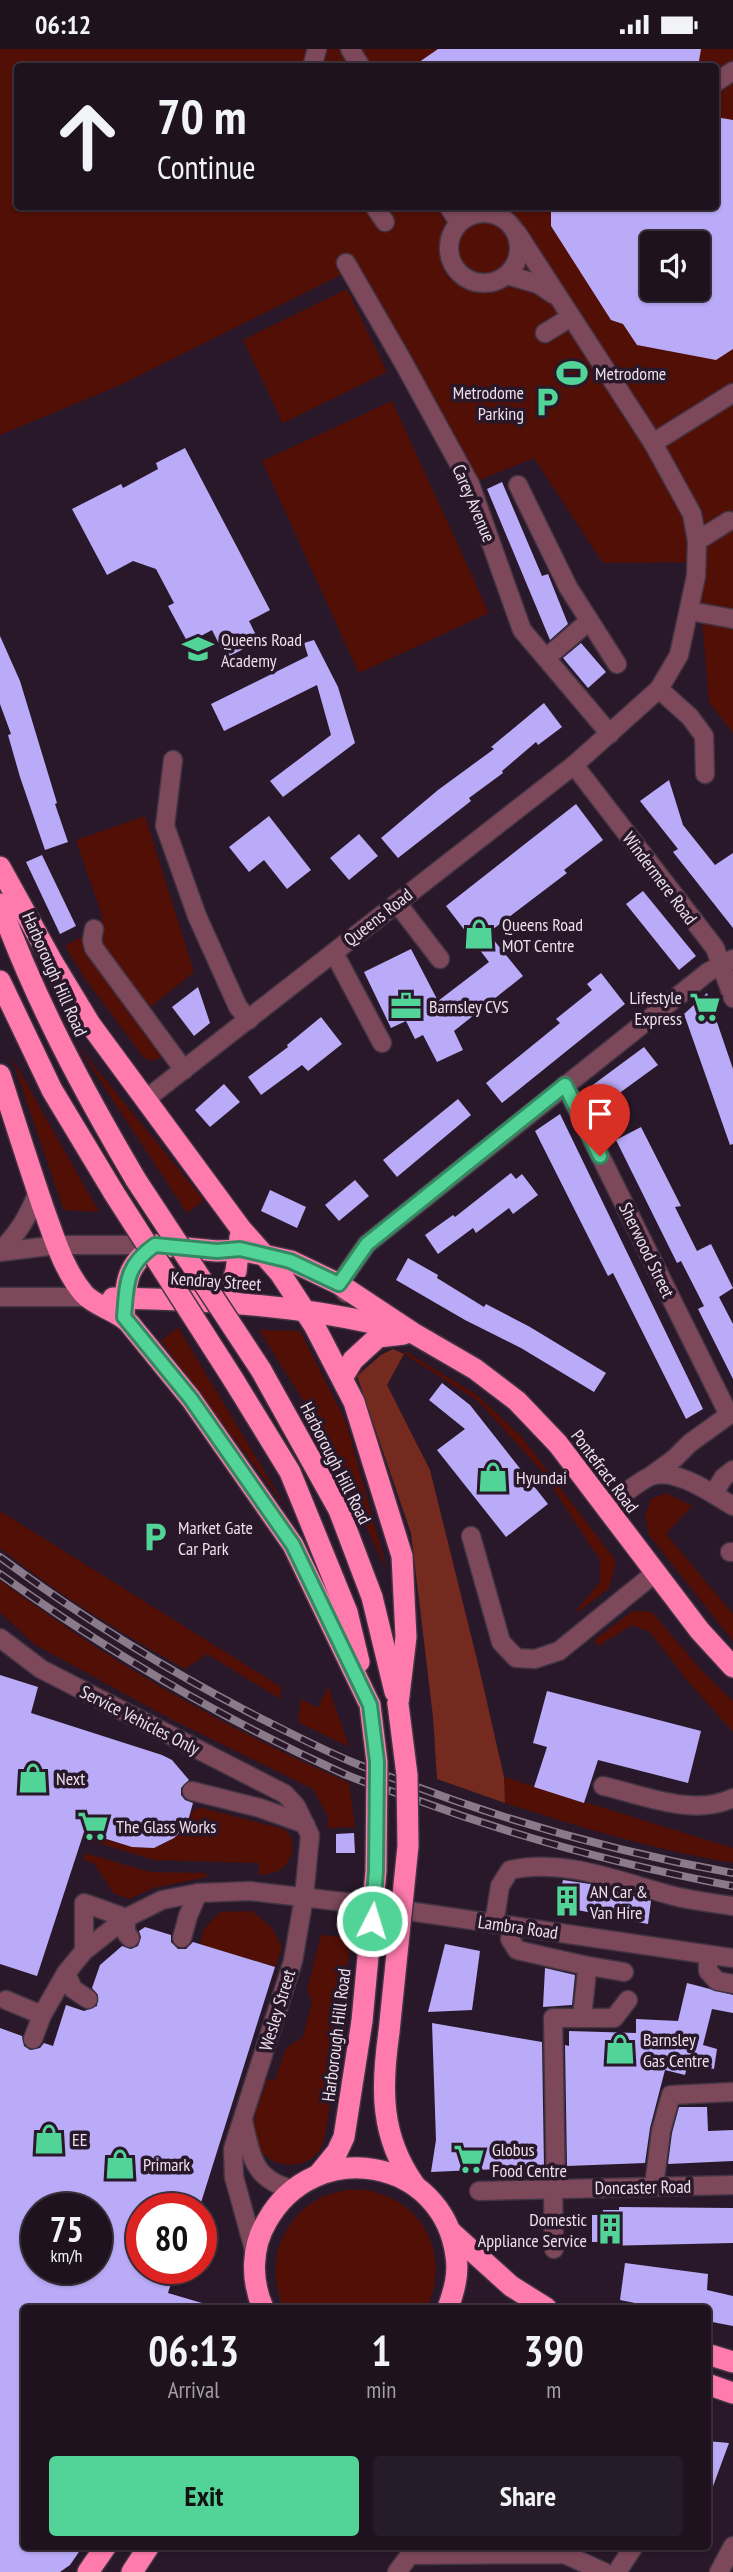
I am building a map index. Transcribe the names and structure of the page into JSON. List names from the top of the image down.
{
  "streets": {
    "highway": ["Harborough Hill Road", "Kendray Street", "Pontefract Road"],
    "street": [
      "Carey Avenue",
      "Windermere Road",
      "Queens Road",
      "Sherwood Street",
      "Service Vehicles Only",
      "Lambra Road",
      "Wesley Street",
      "Doncaster Road"
    ]
  },
  "crossings": [
    ["Carey Avenue", "Queens Road"],
    ["Windermere Road", "Queens Road"],
    ["Kendray Street", "Pontefract Road"],
    ["Service Vehicles Only", "Wesley Street"],
    ["Lambra Road", "Wesley Street"]
  ],
  "places": {
    "sports": ["Metrodome"],
    "parking": ["Metrodome Parking", "Market Gate Car Park"],
    "school or university": ["Queens Road Academy"],
    "shop": [
      "Queens Road MOT Centre",
      "Hyundai",
      "Next",
      "Barnsley Gas Centre",
      "EE",
      "Primark"
    ],
    "office": ["Barnsley CVS"],
    "supermarket": ["Lifestyle Express", "The Glass Works", "Globus Food Centre"],
    "building": ["AN Car & Van Hire", "Domestic Appliance Service"]
  },
  "page": {
    "status": "06:12",
    "turn": ["70 m", "Continue"],
    "speed": "75 km/h",
    "limit": "80",
    "eta": [
      "06:13",
      "Arrival",
      "1",
      "min",
      "390",
      "m"
    ],
    "buttons": ["Exit", "Share"]
  }
}
